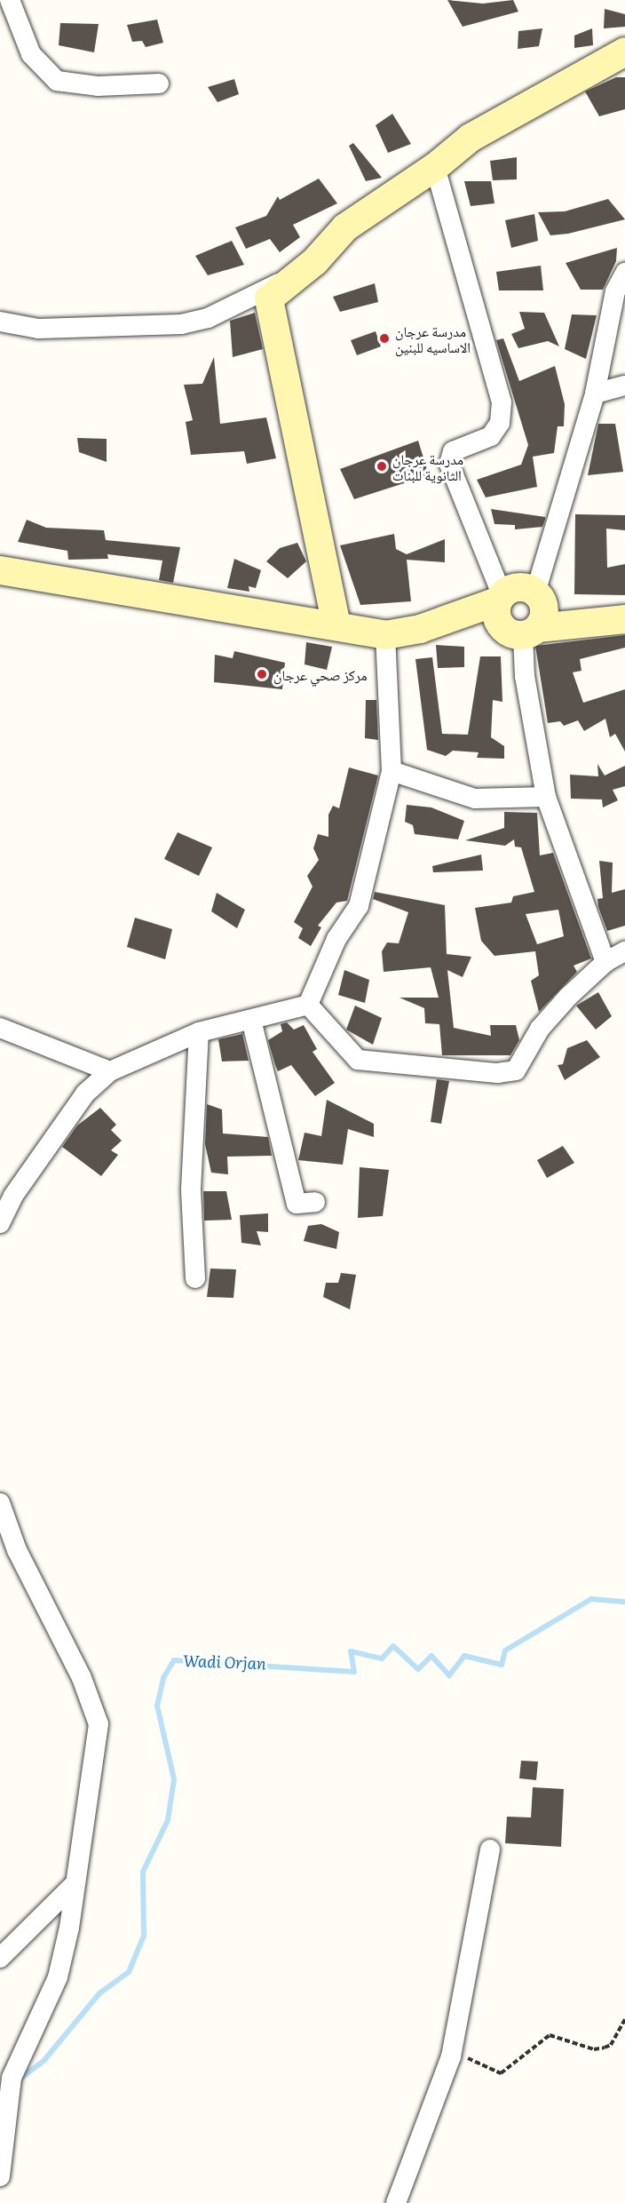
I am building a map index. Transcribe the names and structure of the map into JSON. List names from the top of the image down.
{
  "water": ["Wadi Orjan"],
  "places": ["مدرسة عرجان الاساسيه للبنين", "مدرسة عرجان الثانوية للبنات", "مركز صحي عرجان"]
}
